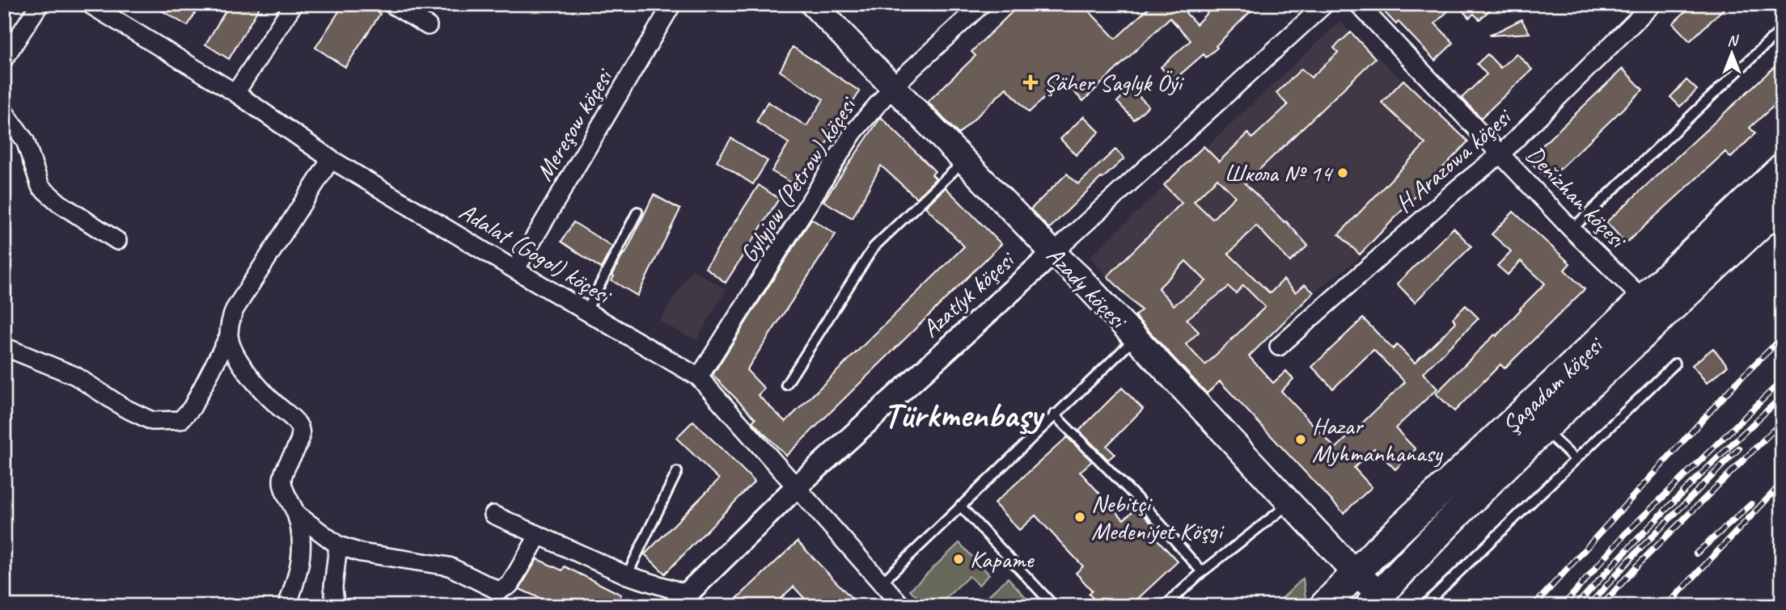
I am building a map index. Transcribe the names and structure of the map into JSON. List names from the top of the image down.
{
  "streets": {
    "highway": ["Şagadam köçesi"],
    "main road": ["Azady köçesi"],
    "street": [
      "Mereşow köçesi",
      "H Arazowa köçesi",
      "Gylyjow (Petrow) köçesi",
      "Deňizhan köçesi",
      "Adalat (Gogol) köçesi",
      "Azatlyk köçesi"
    ]
  },
  "crossings": [
    ["Mereşow köçesi", "Adalat (Gogol) köçesi"],
    ["H Arazowa köçesi", "Deňizhan köçesi"],
    ["Gylyjow (Petrow) köçesi", "Adalat (Gogol) köçesi"],
    ["Gylyjow (Petrow) köçesi", "Azady köçesi"],
    ["Deňizhan köçesi", "Şagadam köçesi"],
    ["Adalat (Gogol) köçesi", "Azatlyk köçesi"],
    ["Azady köçesi", "Azatlyk köçesi"],
    ["Azady köçesi", "Şagadam köçesi"]
  ],
  "districts": ["Türkmenbaşy"],
  "places": {
    "health": ["Şäher Saglyk Öýi"],
    "other": [
      "Школа № 14",
      "Hazar Myhmanhanasy",
      "Nebitçi Medeniýet Köşgi",
      "Карате"
    ]
  },
  "north": "top"
}
